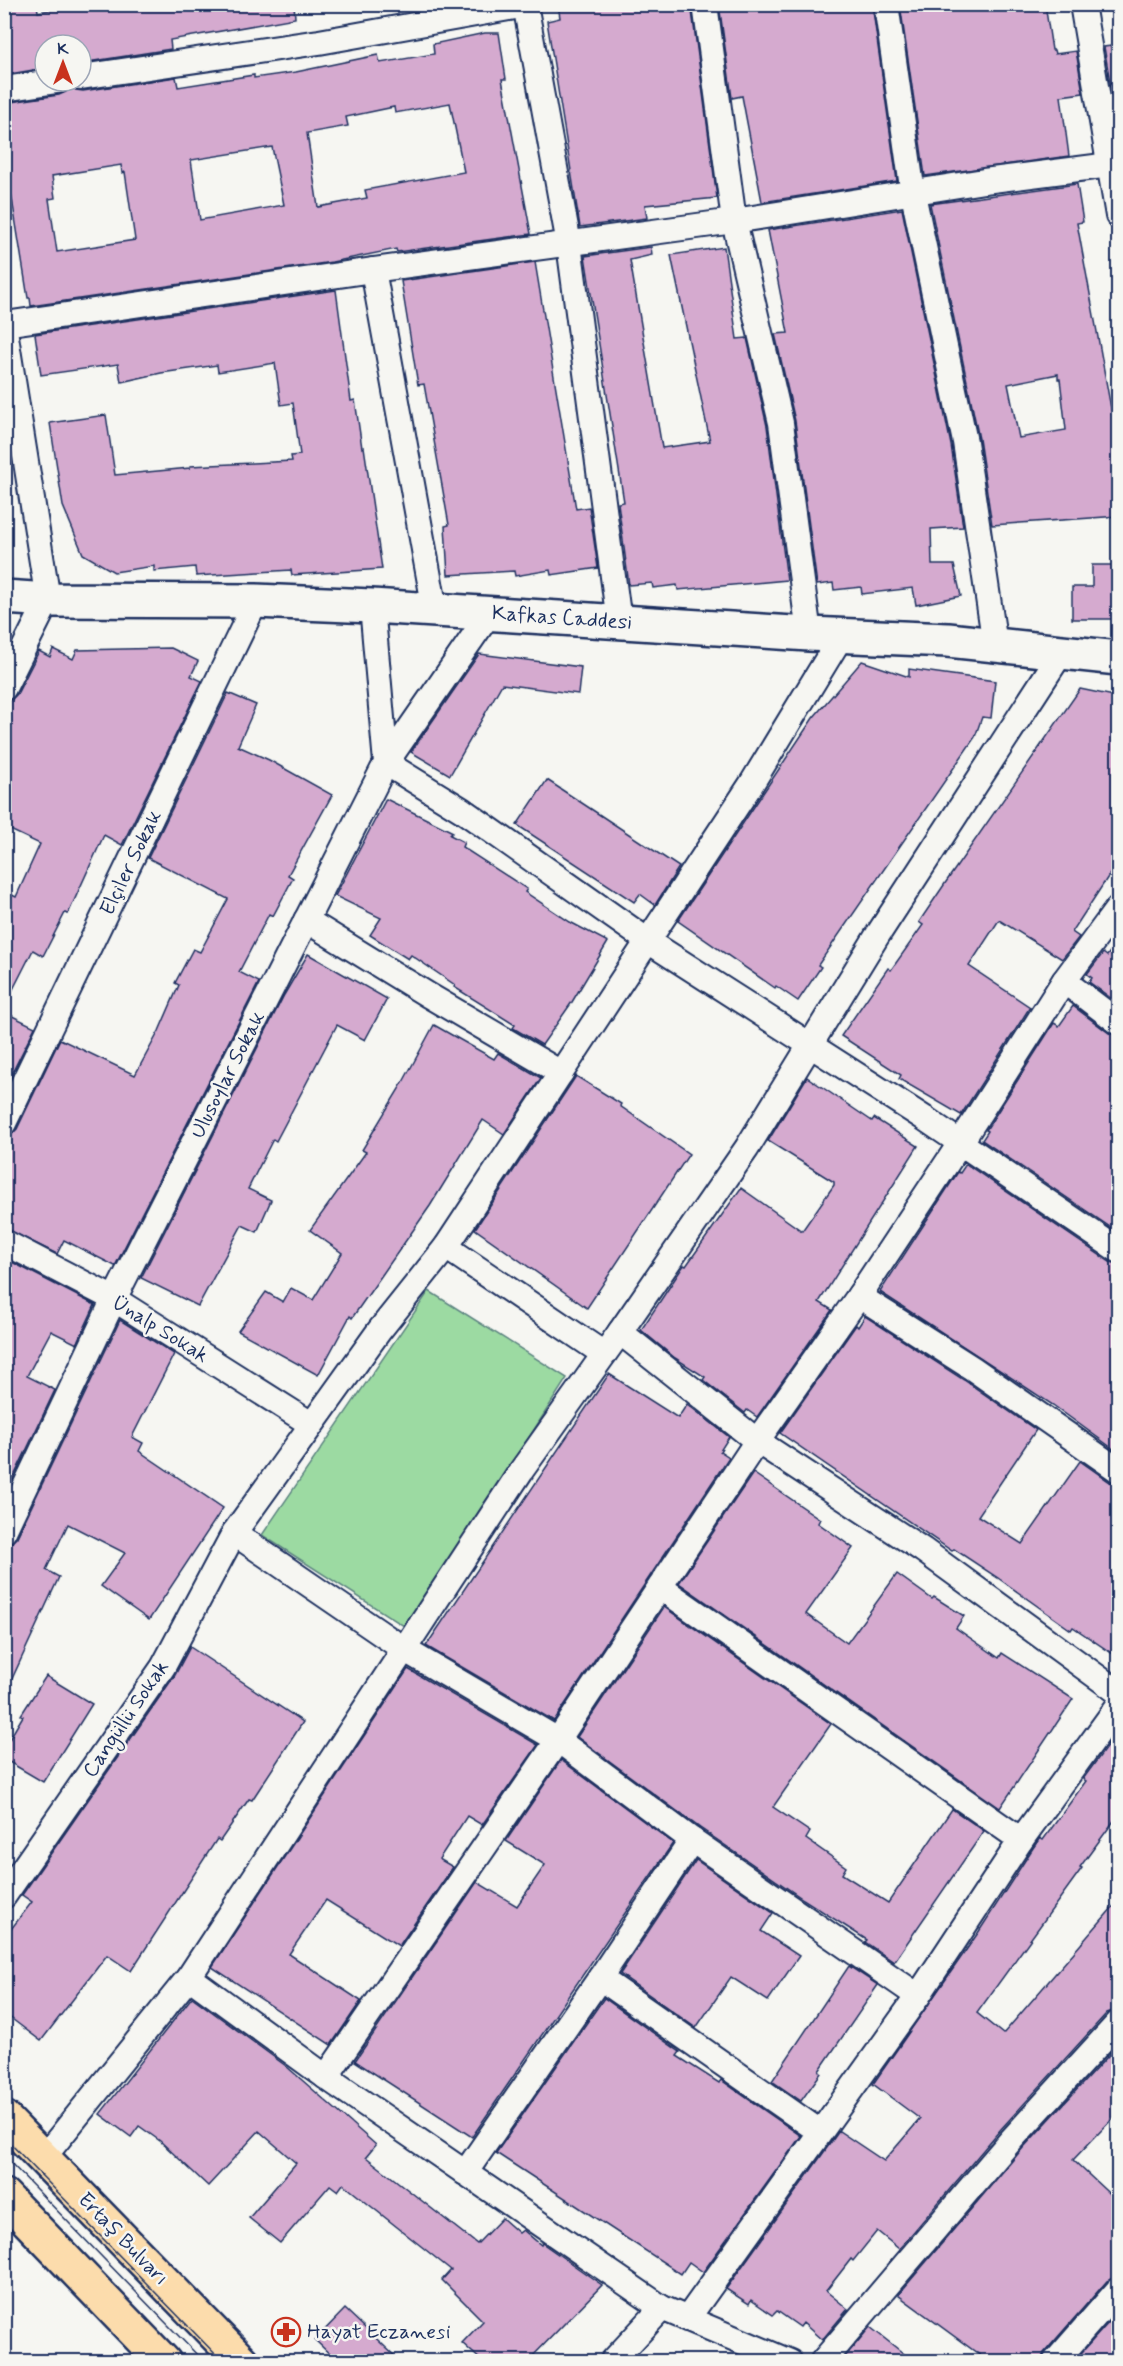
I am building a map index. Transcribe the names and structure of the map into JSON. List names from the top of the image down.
{
  "streets": {
    "main road": ["Ertaş Bulvarı"],
    "street": [
      "Kafkas Caddesi",
      "Elçiler Sokak",
      "Ulusoylar Sokak",
      "Ünalp Sokak",
      "Cangüllü Sokak"
    ]
  },
  "crossings": [
    ["Kafkas Caddesi", "Elçiler Sokak"],
    ["Kafkas Caddesi", "Ulusoylar Sokak"],
    ["Kafkas Caddesi", "Cangüllü Sokak"],
    ["Ulusoylar Sokak", "Ünalp Sokak"],
    ["Ünalp Sokak", "Cangüllü Sokak"]
  ],
  "places": {
    "pharmacy": ["Hayat Eczanesi"]
  },
  "north": "top"
}
